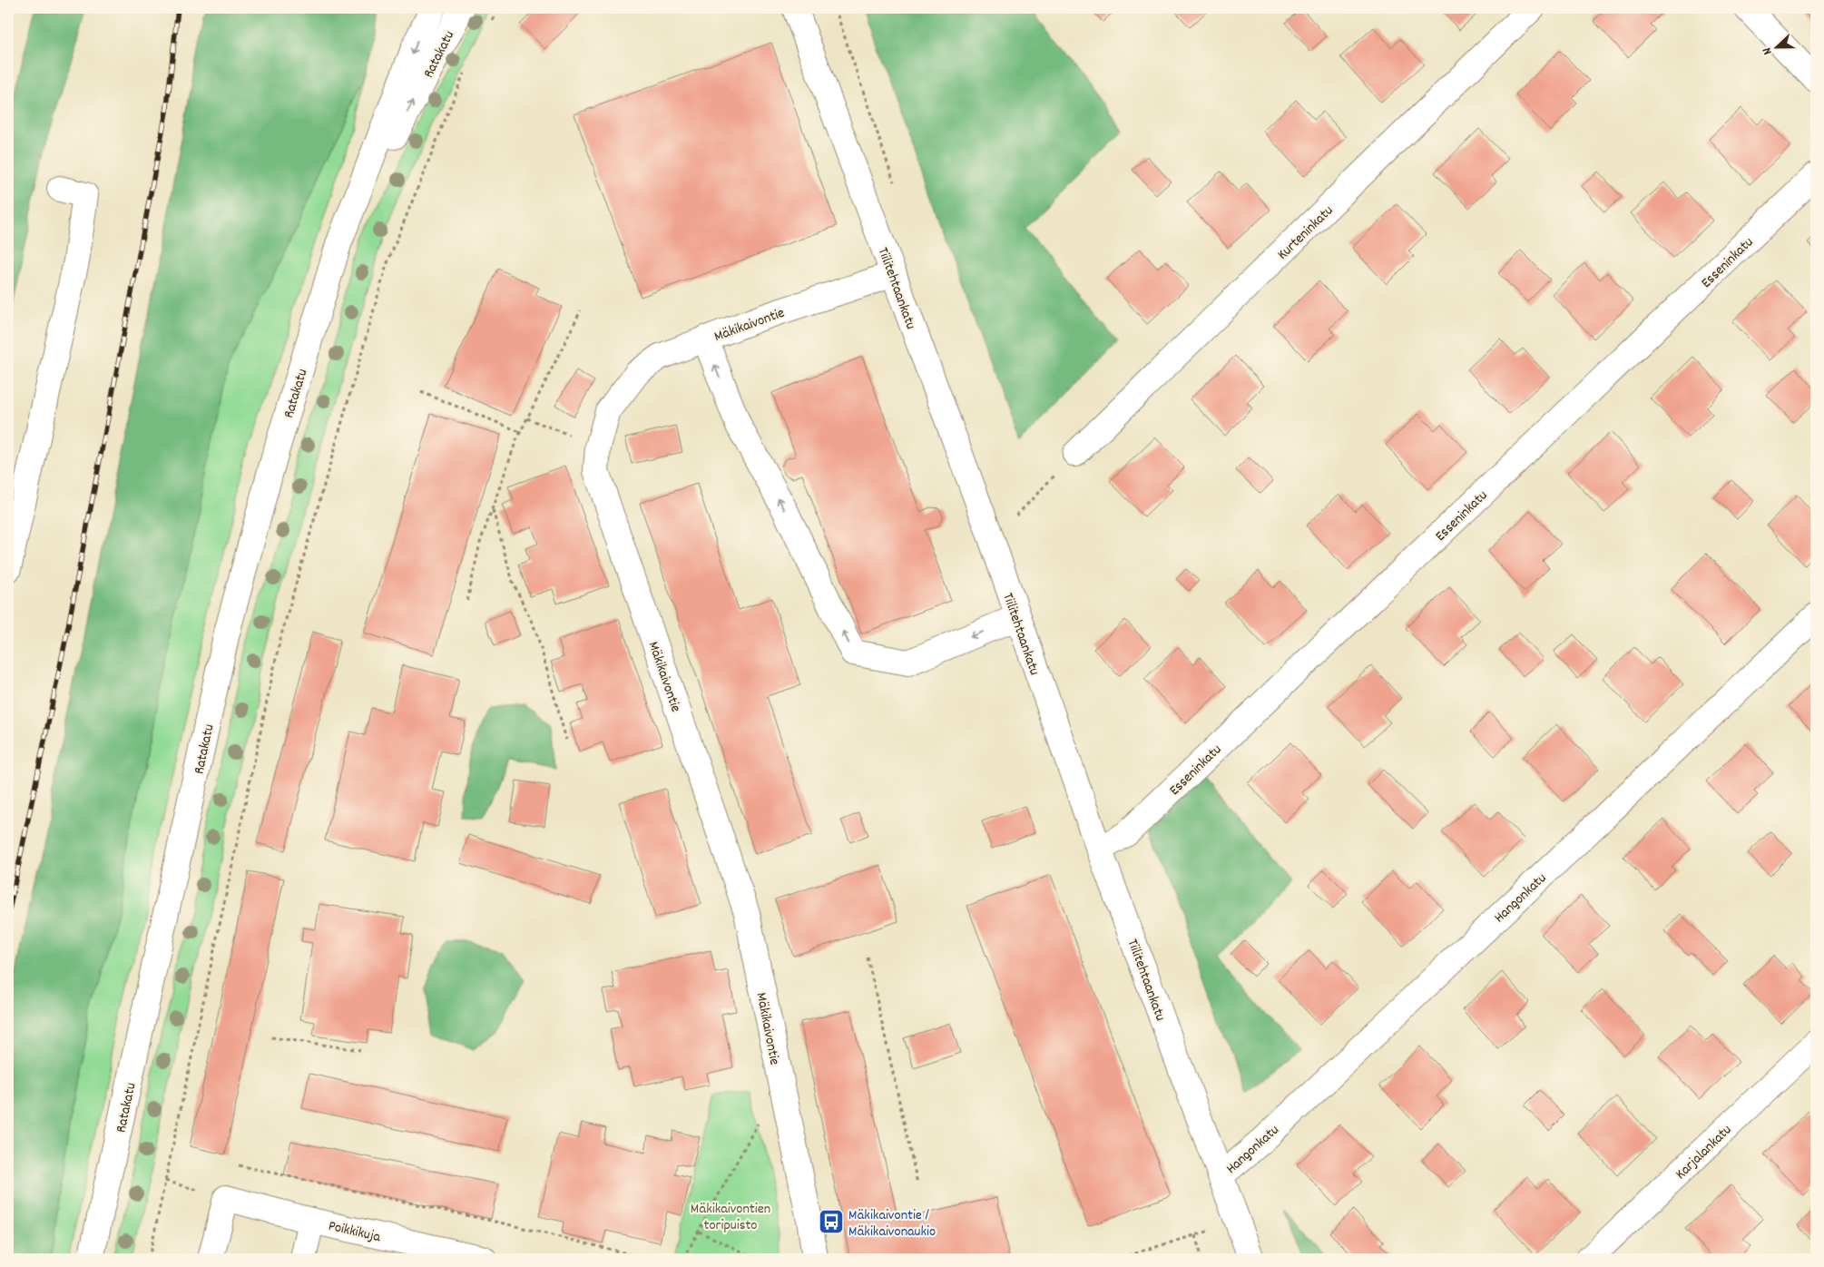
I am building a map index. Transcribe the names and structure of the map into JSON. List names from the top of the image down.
{
  "streets": {
    "street": [
      "Ratakatu",
      "Kurteninkatu",
      "Esseninkatu",
      "Tiilitehtaankatu",
      "Mäkikaivontie",
      "Hangonkatu",
      "Karjalankatu",
      "Poikkikuja"
    ]
  },
  "crossings": [
    ["Esseninkatu", "Tiilitehtaankatu"],
    ["Tiilitehtaankatu", "Mäkikaivontie"],
    ["Tiilitehtaankatu", "Hangonkatu"]
  ],
  "parks": ["Mäkikaivontien toripuisto"],
  "places": {
    "bus stop": ["Mäkikaivontie / Mäkikaivonaukio"]
  },
  "north": "left"
}
